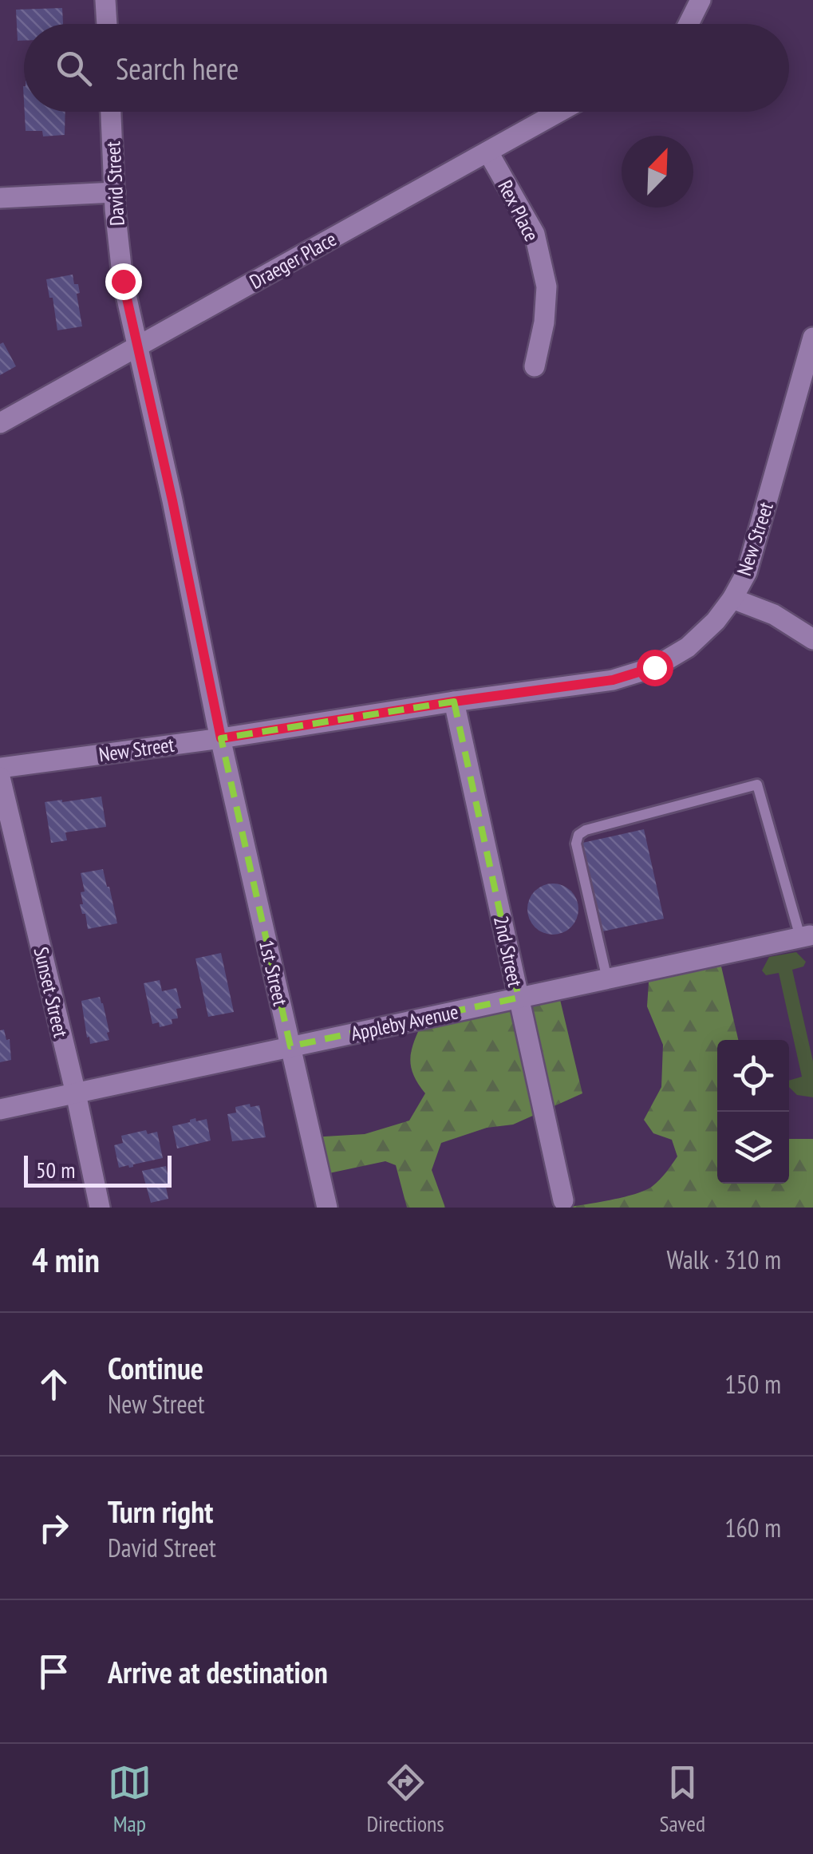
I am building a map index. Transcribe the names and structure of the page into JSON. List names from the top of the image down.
{
  "streets": {
    "street": [
      "David Street",
      "Rex Place",
      "Draeger Place",
      "New Street",
      "2nd Street",
      "1st Street",
      "Sunset Street",
      "Appleby Avenue"
    ]
  },
  "crossings": [
    ["David Street", "Draeger Place"],
    ["David Street", "New Street"],
    ["David Street", "1st Street"],
    ["Rex Place", "Draeger Place"],
    ["New Street", "2nd Street"],
    ["New Street", "1st Street"],
    ["2nd Street", "Appleby Avenue"],
    ["1st Street", "Appleby Avenue"],
    ["Sunset Street", "Appleby Avenue"]
  ],
  "scale_bar": "50 m",
  "north": "top right",
  "page": {
    "search": "Search here",
    "scale": "50 m",
    "heading": ["4 min", "Walk · 310 m"],
    "list": [
      ["Continue", "New Street", "150 m"],
      ["Turn right", "David Street", "160 m"],
      "Arrive at destination"
    ],
    "nav": ["Map", "Directions", "Saved"]
  }
}
